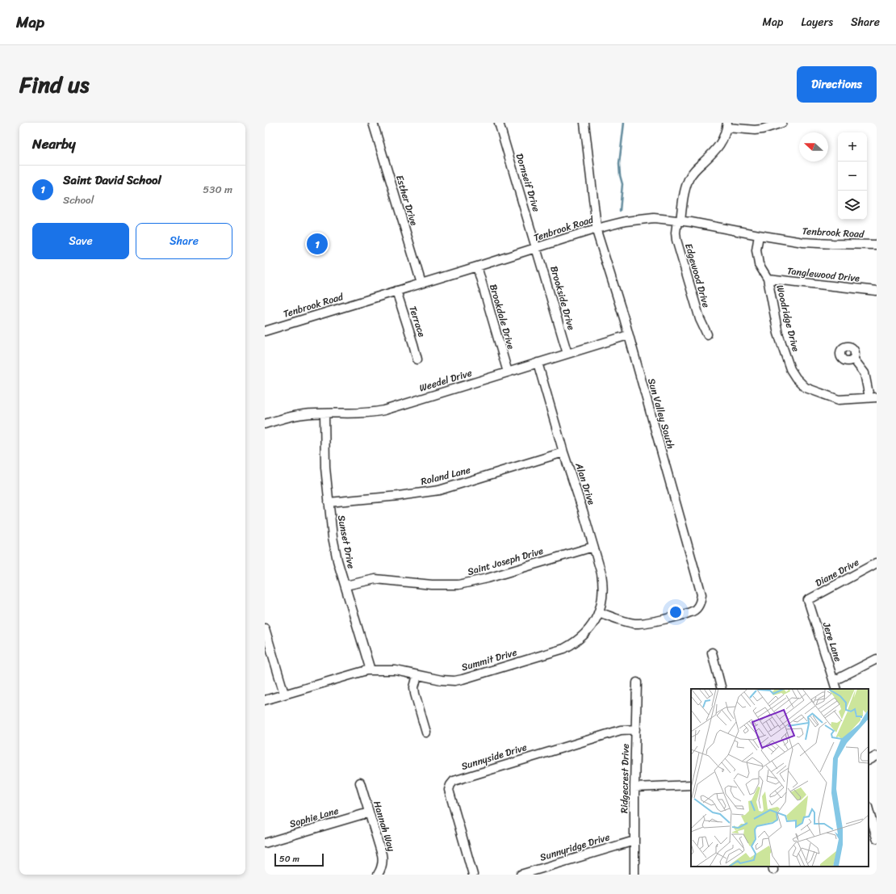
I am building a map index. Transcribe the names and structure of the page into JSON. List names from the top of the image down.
{
  "streets": {
    "street": [
      "Dornseif Drive",
      "Esther Drive",
      "Tenbrook Road",
      "Tanglewood Drive",
      "Edgewood Drive",
      "Brookside Drive",
      "Brookdale Drive",
      "Woodridge Drive",
      "Terrace",
      "Weedel Drive",
      "Sun Valley South",
      "Roland Lane",
      "Alan Drive",
      "Sunset Drive",
      "Saint Joseph Drive",
      "Diane Drive",
      "Jere Lane",
      "Summit Drive",
      "Sunnyside Drive",
      "Ridgecrest Drive",
      "Sophie Lane",
      "Hannah Way",
      "Sunnyridge Drive"
    ]
  },
  "crossings": [
    ["Dornseif Drive", "Tenbrook Road"],
    ["Dornseif Drive", "Brookside Drive"],
    ["Esther Drive", "Tenbrook Road"],
    ["Tenbrook Road", "Edgewood Drive"],
    ["Tenbrook Road", "Brookside Drive"],
    ["Tenbrook Road", "Brookdale Drive"],
    ["Tenbrook Road", "Woodridge Drive"],
    ["Tenbrook Road", "Terrace"],
    ["Tenbrook Road", "Sun Valley South"],
    ["Tanglewood Drive", "Woodridge Drive"],
    ["Brookside Drive", "Weedel Drive"],
    ["Brookdale Drive", "Weedel Drive"],
    ["Weedel Drive", "Sun Valley South"],
    ["Weedel Drive", "Alan Drive"],
    ["Weedel Drive", "Sunset Drive"],
    ["Sun Valley South", "Alan Drive"],
    ["Sun Valley South", "Summit Drive"],
    ["Roland Lane", "Alan Drive"],
    ["Roland Lane", "Sunset Drive"],
    ["Alan Drive", "Saint Joseph Drive"],
    ["Alan Drive", "Summit Drive"],
    ["Sunset Drive", "Saint Joseph Drive"],
    ["Sunset Drive", "Summit Drive"],
    ["Diane Drive", "Jere Lane"],
    ["Sunnyside Drive", "Ridgecrest Drive"],
    ["Ridgecrest Drive", "Sunnyridge Drive"],
    ["Sophie Lane", "Hannah Way"]
  ],
  "scale_bar": "50 m",
  "north": "left",
  "page": {
    "header": "Map",
    "nav": ["Map", "Layers", "Share"],
    "title": "Find us",
    "buttons": [
      "Directions",
      ["Save", "Share"]
    ],
    "heading": "Nearby",
    "map_buttons": ["+", "−"],
    "list": [
      {
        "mark": "1",
        "name": "Saint David School",
        "note": "School",
        "value": "530 m"
      }
    ],
    "pins": "1",
    "scale": "50 m"
  }
}
